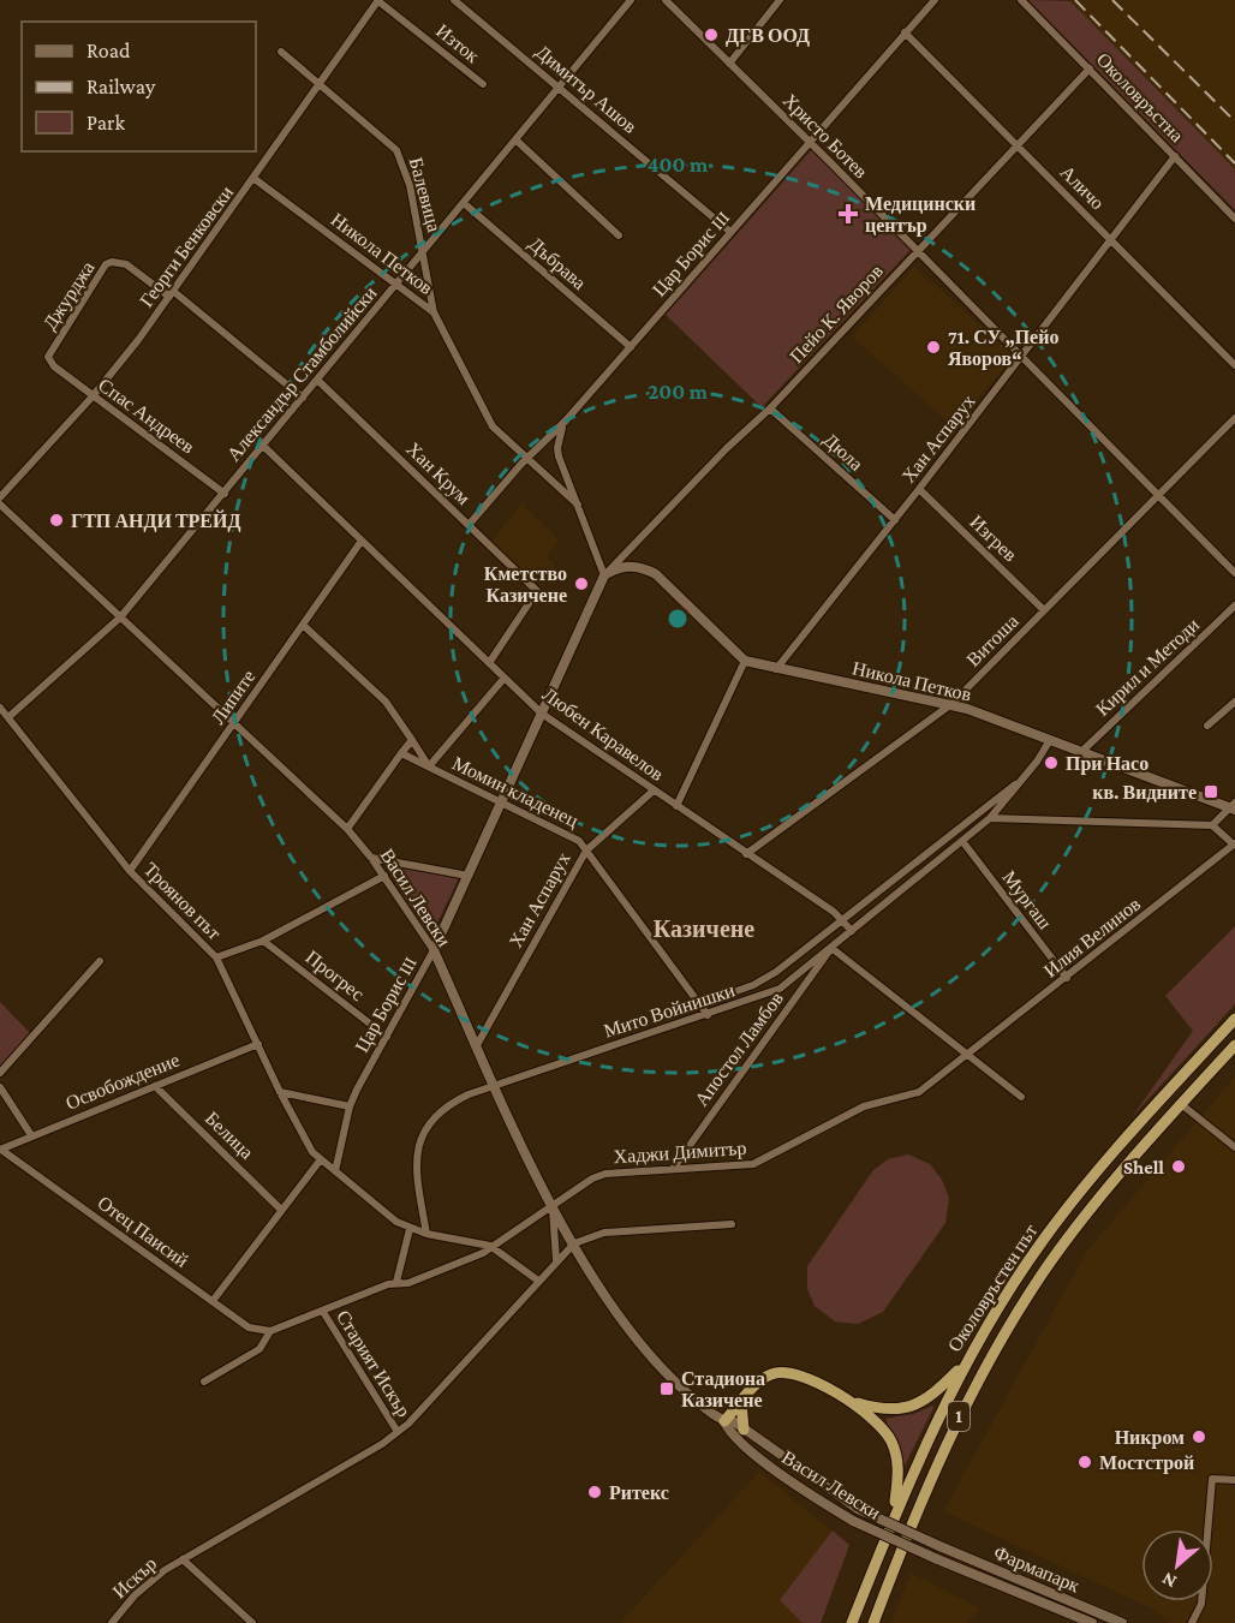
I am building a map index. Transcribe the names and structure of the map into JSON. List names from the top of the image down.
{
  "streets": {
    "highway": ["Околовръстен път", "1"],
    "street": [
      "Изток",
      "Димитър Ашов",
      "Околовръстна",
      "Христо Ботев",
      "Аличо",
      "Балевица",
      "Георги Бенковски",
      "Никола Петков",
      "Цар Борис III",
      "Дъбрава",
      "Джурджа",
      "Пейо К. Яворов",
      "Александър Стамболийски",
      "Спас Андреев",
      "Хан Аспарух",
      "Дюла",
      "Хан Крум",
      "Изгрев",
      "Витоша",
      "Кирил и Методи",
      "Липите",
      "Любен Каравелов",
      "Момин кладенец",
      "Васил Левски",
      "Мургаш",
      "Троянов път",
      "Илия Велинов",
      "Прогрес",
      "Мито Войнишки",
      "Апостол Ламбов",
      "Освобождение",
      "Белица",
      "Хаджи Димитър",
      "Отец Паисий",
      "Старият Искър",
      "Фармапарк",
      "Искър"
    ]
  },
  "crossings": [
    ["Изток", "Георги Бенковски"],
    ["Димитър Ашов", "Цар Борис III"],
    ["Димитър Ашов", "Александър Стамболийски"],
    ["Околовръстна", "Пейо К. Яворов"],
    ["Околовръстна", "Хан Аспарух"],
    ["Христо Ботев", "Цар Борис III"],
    ["Христо Ботев", "Пейо К. Яворов"],
    ["Христо Ботев", "Хан Аспарух"],
    ["Христо Ботев", "Витоша"],
    ["Аличо", "Цар Борис III"],
    ["Аличо", "Пейо К. Яворов"],
    ["Аличо", "Хан Аспарух"],
    ["Балевица", "Георги Бенковски"],
    ["Балевица", "Никола Петков"],
    ["Балевица", "Александър Стамболийски"],
    ["Георги Бенковски", "Никола Петков"],
    ["Георги Бенковски", "Джурджа"],
    ["Георги Бенковски", "Спас Андреев"],
    ["Никола Петков", "Цар Борис III"],
    ["Никола Петков", "Александър Стамболийски"],
    ["Никола Петков", "Хан Аспарух"],
    ["Никола Петков", "Витоша"],
    ["Никола Петков", "Кирил и Методи"],
    ["Никола Петков", "Мито Войнишки"],
    ["Цар Борис III", "Дъбрава"],
    ["Цар Борис III", "Пейо К. Яворов"],
    ["Цар Борис III", "Хан Крум"],
    ["Цар Борис III", "Любен Каравелов"],
    ["Цар Борис III", "Момин кладенец"],
    ["Цар Борис III", "Васил Левски"],
    ["Цар Борис III", "Троянов път"],
    ["Цар Борис III", "Прогрес"],
    ["Дъбрава", "Александър Стамболийски"],
    ["Джурджа", "Спас Андреев"],
    ["Пейо К. Яворов", "Дюла"],
    ["Александър Стамболийски", "Спас Андреев"],
    ["Александър Стамболийски", "Хан Крум"],
    ["Александър Стамболийски", "Любен Каравелов"],
    ["Александър Стамболийски", "Васил Левски"],
    ["Александър Стамболийски", "Троянов път"],
    ["Хан Аспарух", "Дюла"],
    ["Хан Аспарух", "Изгрев"],
    ["Хан Аспарух", "Любен Каравелов"],
    ["Хан Аспарух", "Момин кладенец"],
    ["Хан Аспарух", "Васил Левски"],
    ["Хан Крум", "Любен Каравелов"],
    ["Изгрев", "Витоша"],
    ["Витоша", "Любен Каравелов"],
    ["Липите", "Любен Каравелов"],
    ["Липите", "Васил Левски"],
    ["Липите", "Троянов път"],
    ["Любен Каравелов", "Мито Войнишки"],
    ["Момин кладенец", "Мито Войнишки"],
    ["Васил Левски", "Мито Войнишки"],
    ["Васил Левски", "Хаджи Димитър"],
    ["Васил Левски", "Фармапарк"],
    ["Мургаш", "Илия Велинов"],
    ["Мургаш", "Мито Войнишки"],
    ["Троянов път", "Освобождение"],
    ["Илия Велинов", "Хаджи Димитър"],
    ["Мито Войнишки", "Апостол Ламбов"],
    ["Апостол Ламбов", "Хаджи Димитър"],
    ["Освобождение", "Белица"],
    ["Освобождение", "Отец Паисий"]
  ],
  "districts": ["Казичене"],
  "places": {
    "other": [
      "ДГВ ООД",
      "71. СУ „Пейо Яворов“",
      "ГТП АНДИ ТРЕЙД",
      "Кметство Казичене",
      "При Насо",
      "Shell",
      "Никром",
      "Мостстрой",
      "Ритекс"
    ],
    "health": ["Медицински център"],
    "transit": ["кв. Видните", "Стадиона Казичене"]
  },
  "legend": ["Road", "Railway", "Park"],
  "north": "bottom left",
  "rings": ["400 m", "200 m"]
}
